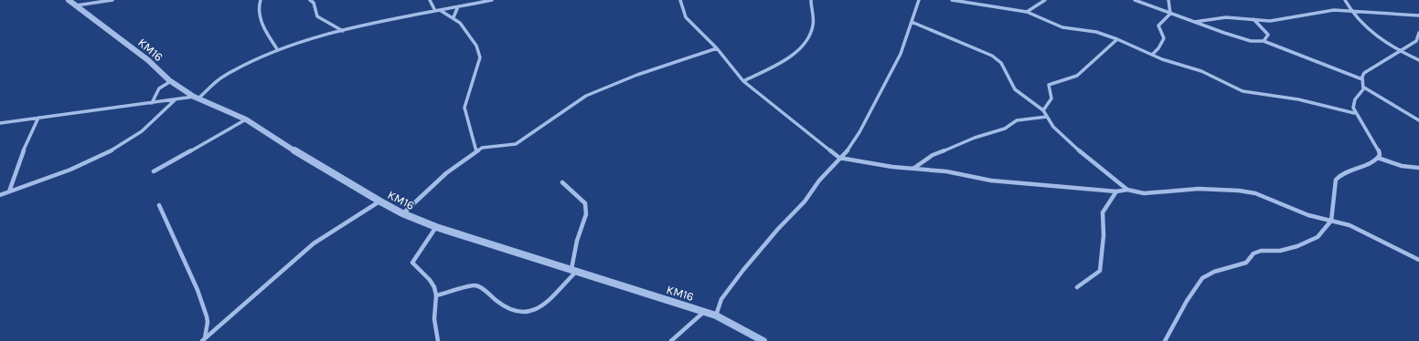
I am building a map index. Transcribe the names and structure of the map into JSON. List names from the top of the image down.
{
  "streets": {
    "street": ["KM16"]
  }
}
